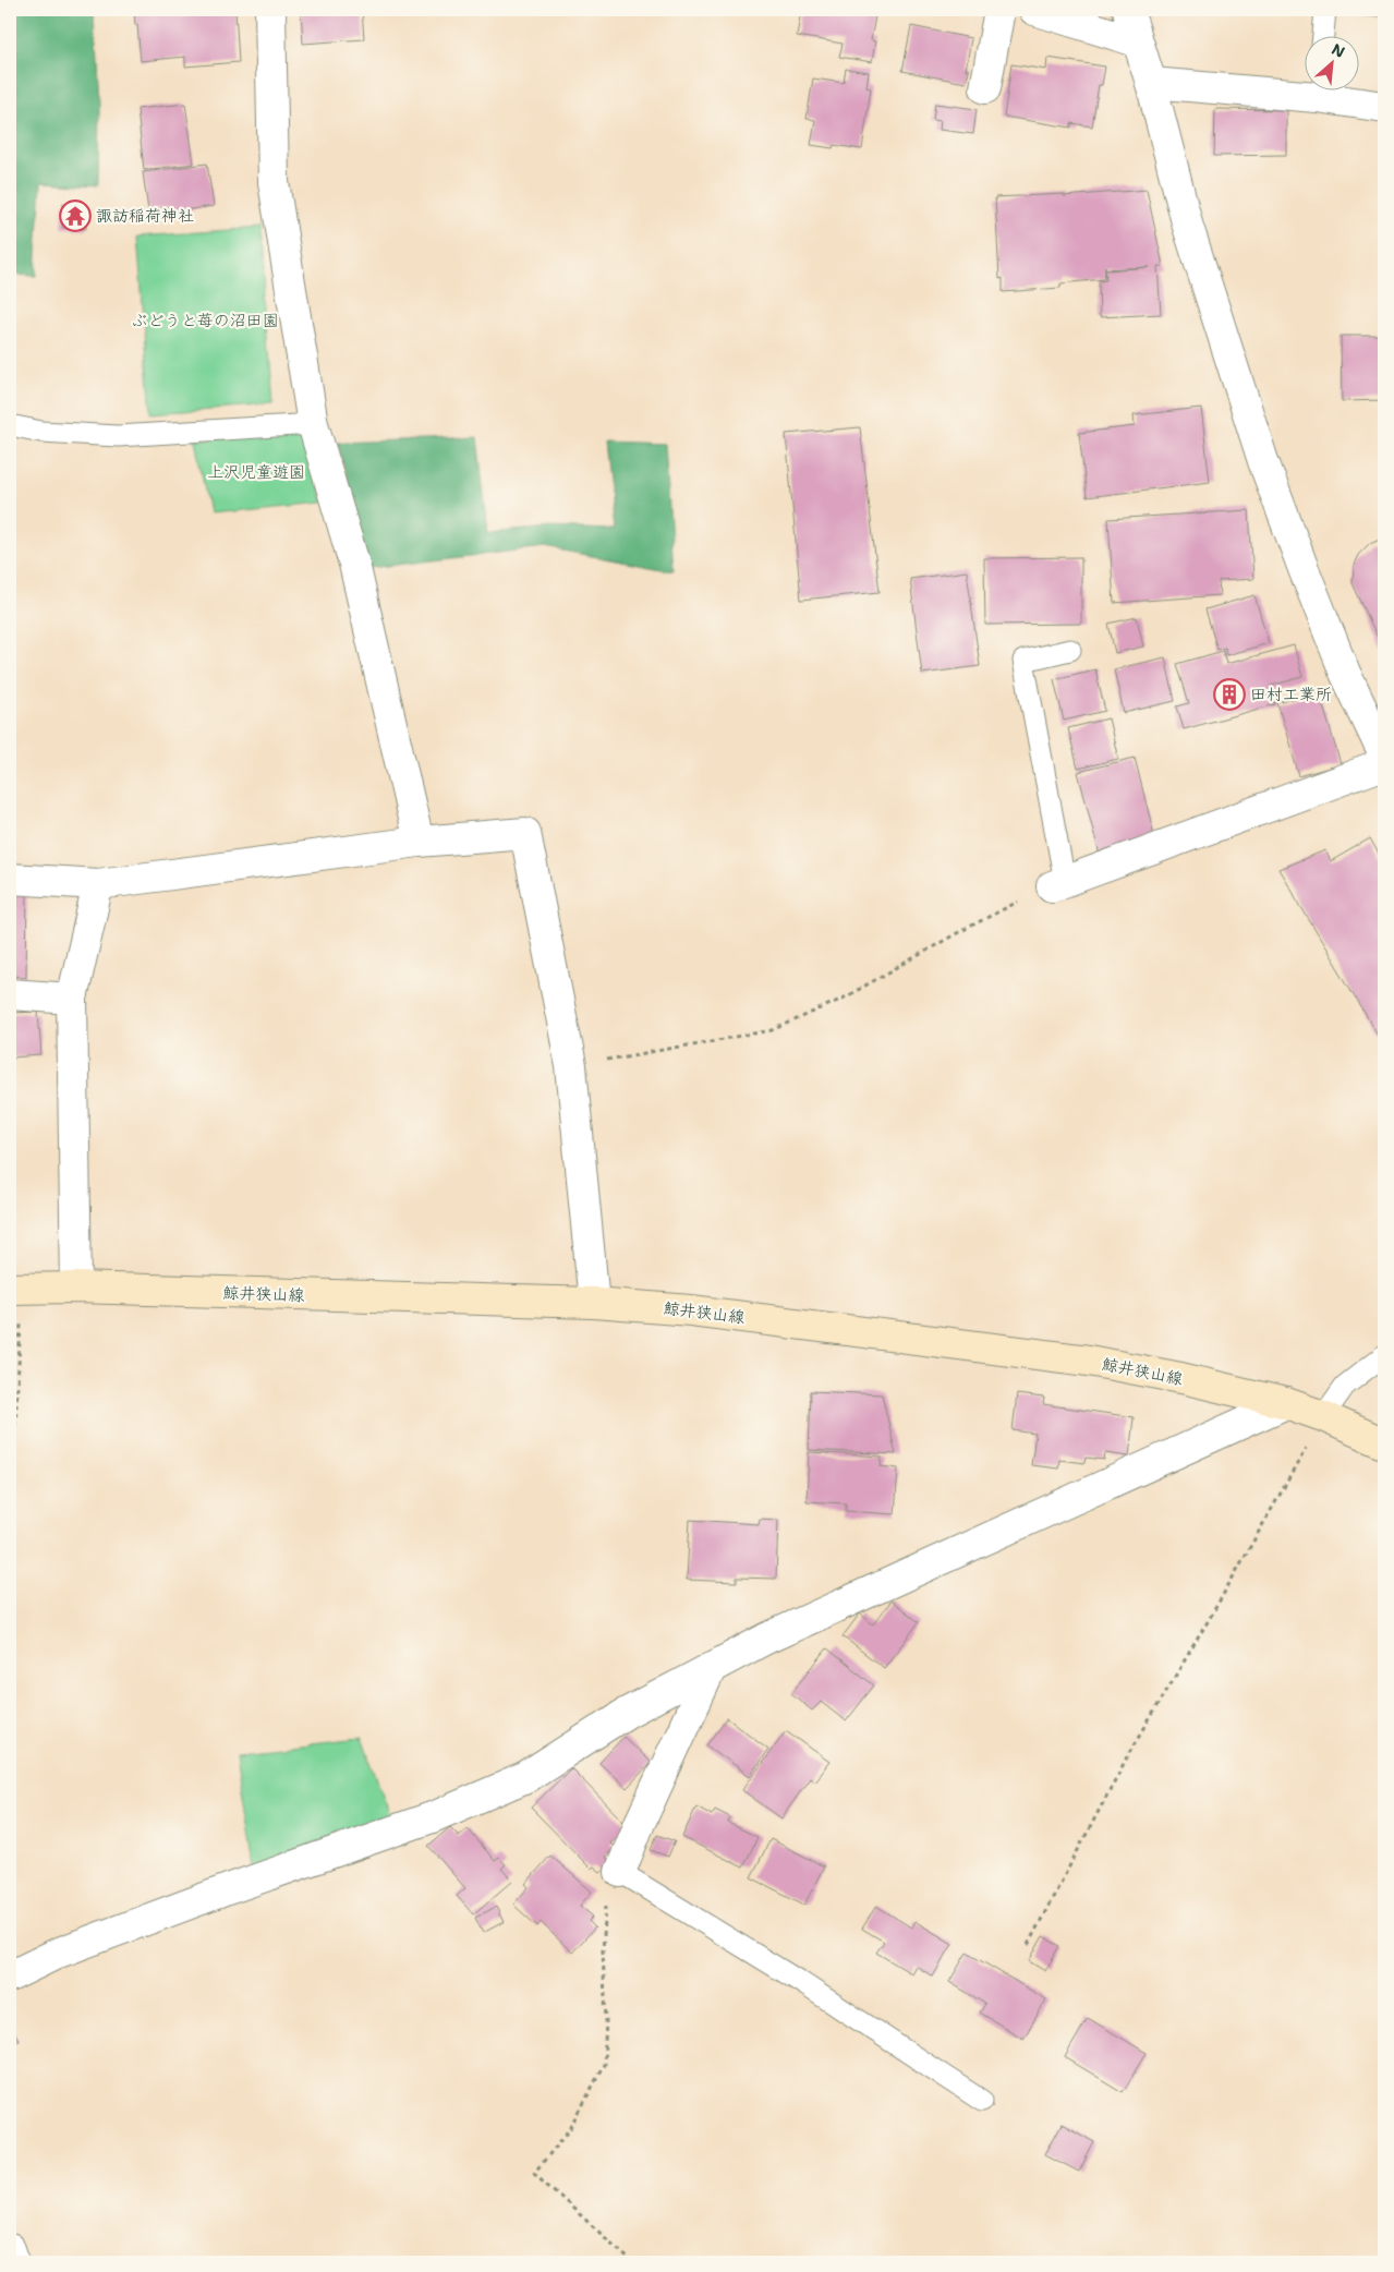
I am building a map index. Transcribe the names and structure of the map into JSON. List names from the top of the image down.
{
  "streets": {
    "main road": ["鯨井狭山線"]
  },
  "parks": ["ぶどうと苺の沼田園", "上沢児童遊園"],
  "places": {
    "temple": ["諏訪稲荷神社"],
    "building": ["田村工業所"]
  },
  "north": "top right"
}
